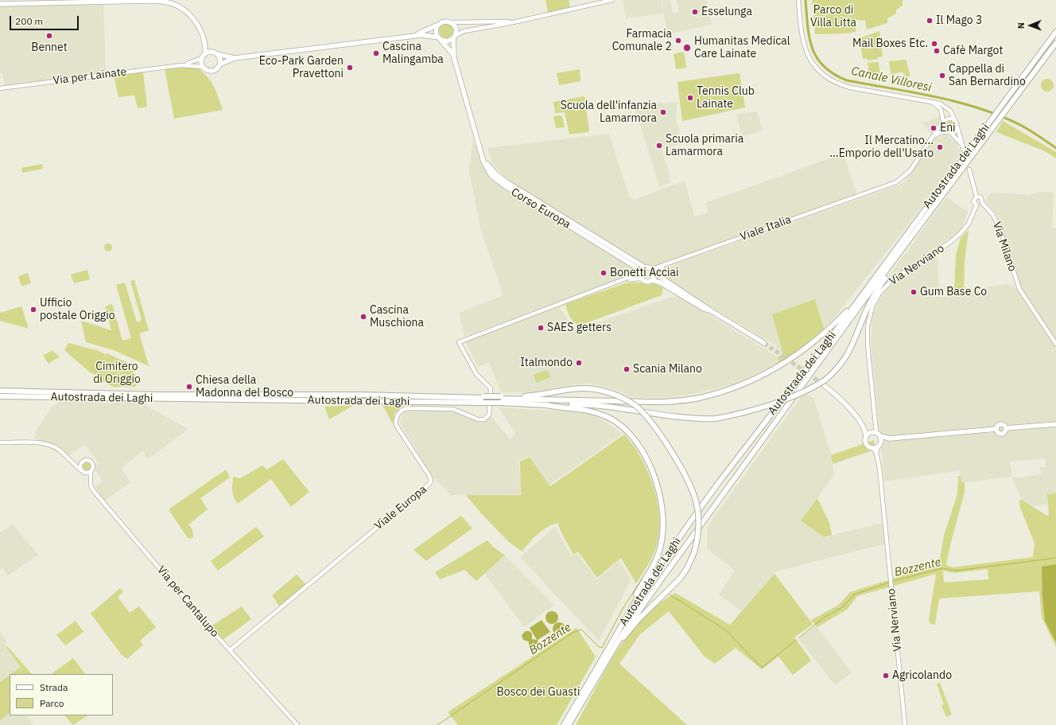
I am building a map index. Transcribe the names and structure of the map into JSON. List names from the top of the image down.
{
  "streets": {
    "highway": ["Autostrada dei Laghi"],
    "main road": ["Corso Europa"],
    "street": [
      "Via per Lainate",
      "Viale Italia",
      "Via Milano",
      "Via Nerviano",
      "Viale Europa",
      "Via per Cantalupo"
    ]
  },
  "crossings": [
    ["Corso Europa", "Viale Italia"],
    ["Via Milano", "Via Nerviano"],
    ["Viale Europa", "Via per Cantalupo"]
  ],
  "water": ["Canale Villoresi", "Bozzente"],
  "parks": ["Parco di Villa Litta", "Cimitero di Origgio", "Bosco dei Guasti"],
  "places": [
    "Esselunga",
    "Il Mago 3",
    "Bennet",
    "Farmacia Comunale 2",
    "Mail Boxes Etc.",
    "Humanitas Medical Care Lainate",
    "Cafè Margot",
    "Cascina Malingamba",
    "Eco-Park Garden Pravettoni",
    "Cappella di San Bernardino",
    "Tennis Club Lainate",
    "Scuola dell'infanzia Lamarmora",
    "Eni",
    "Scuola primaria Lamarmora",
    "Il Mercatino... ...Emporio dell'Usato",
    "Bonetti Acciai",
    "Gum Base Co",
    "Ufficio postale Origgio",
    "Cascina Muschiona",
    "SAES getters",
    "Italmondo",
    "Scania Milano",
    "Chiesa della Madonna del Bosco",
    "Agricolando"
  ],
  "legend": ["Strada", "Parco"],
  "scale_bar": "200 m",
  "north": "left"
}
